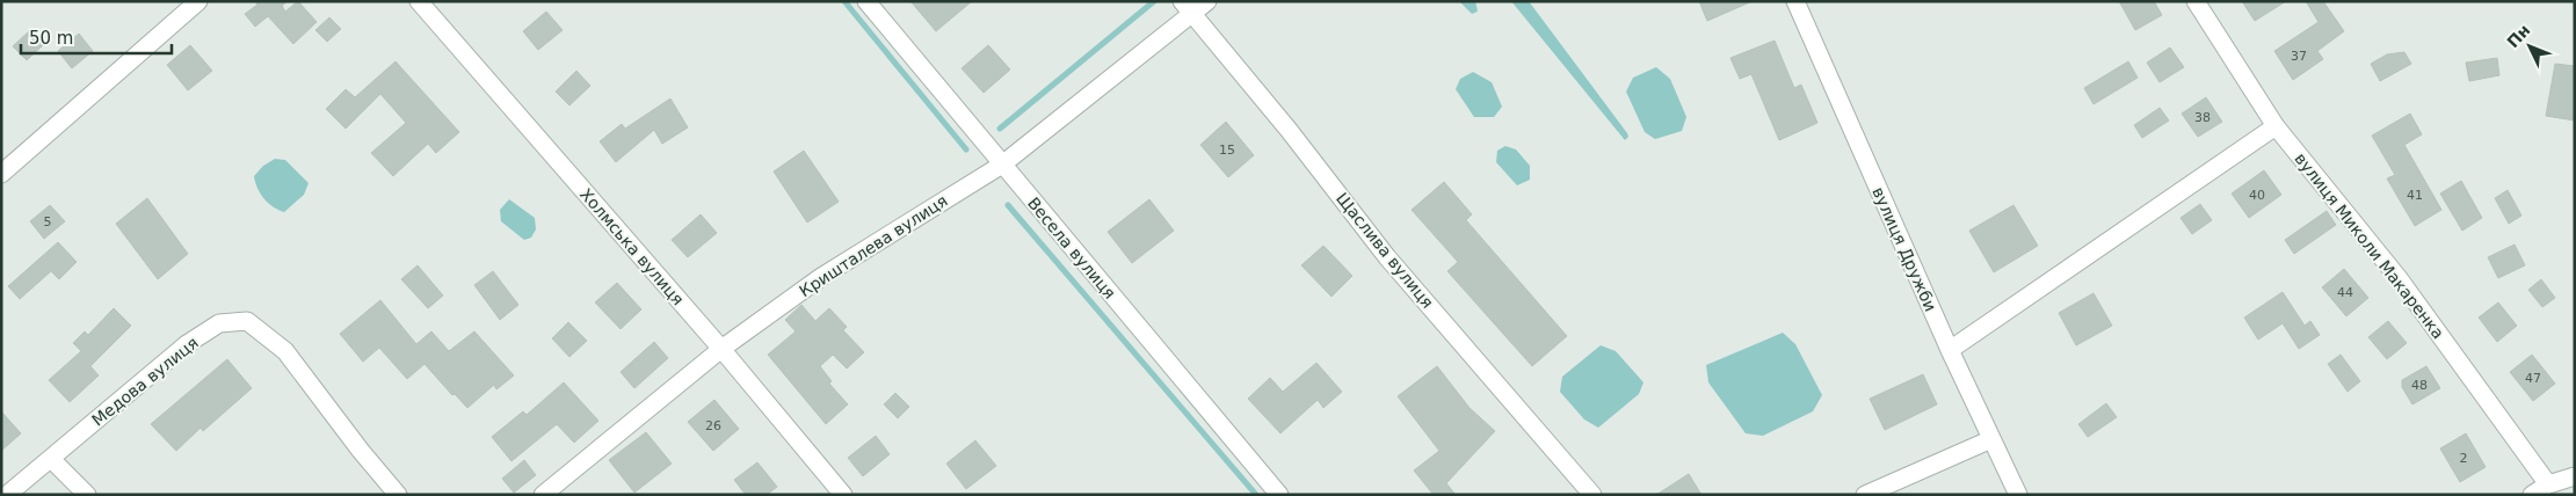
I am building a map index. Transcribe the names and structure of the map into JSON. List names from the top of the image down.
{
  "streets": {
    "street": [
      "Кришталева вулиця",
      "вулиця Миколи Макаренка",
      "Холмська вулиця",
      "Весела вулиця",
      "вулиця Дружби",
      "Щаслива вулиця",
      "Медова вулиця"
    ]
  },
  "crossings": [
    ["Кришталева вулиця", "Холмська вулиця"],
    ["Кришталева вулиця", "Весела вулиця"],
    ["Кришталева вулиця", "Щаслива вулиця"]
  ],
  "house_numbers": [
    "37",
    "38",
    "15",
    "40",
    "41",
    "5",
    "44",
    "47",
    "48",
    "26",
    "2"
  ],
  "scale_bar": "50 m",
  "north": "top left"
}
